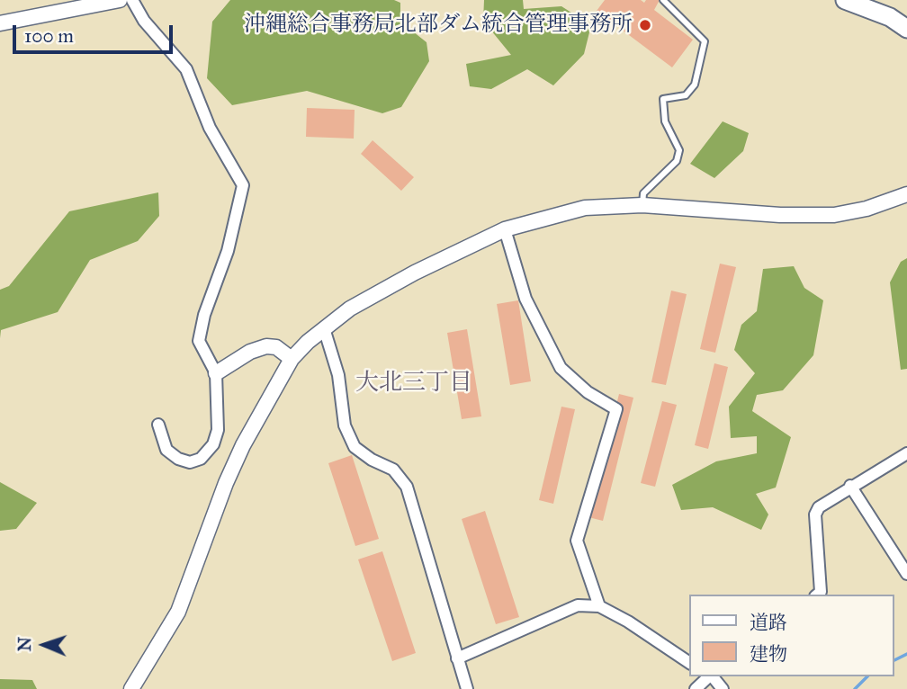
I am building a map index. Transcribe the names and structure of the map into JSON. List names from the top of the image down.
{
  "districts": ["大北三丁目"],
  "places": ["沖縄総合事務局北部ダム統合管理事務所"],
  "legend": ["道路", "建物"],
  "scale_bar": "100 m",
  "north": "left"
}
